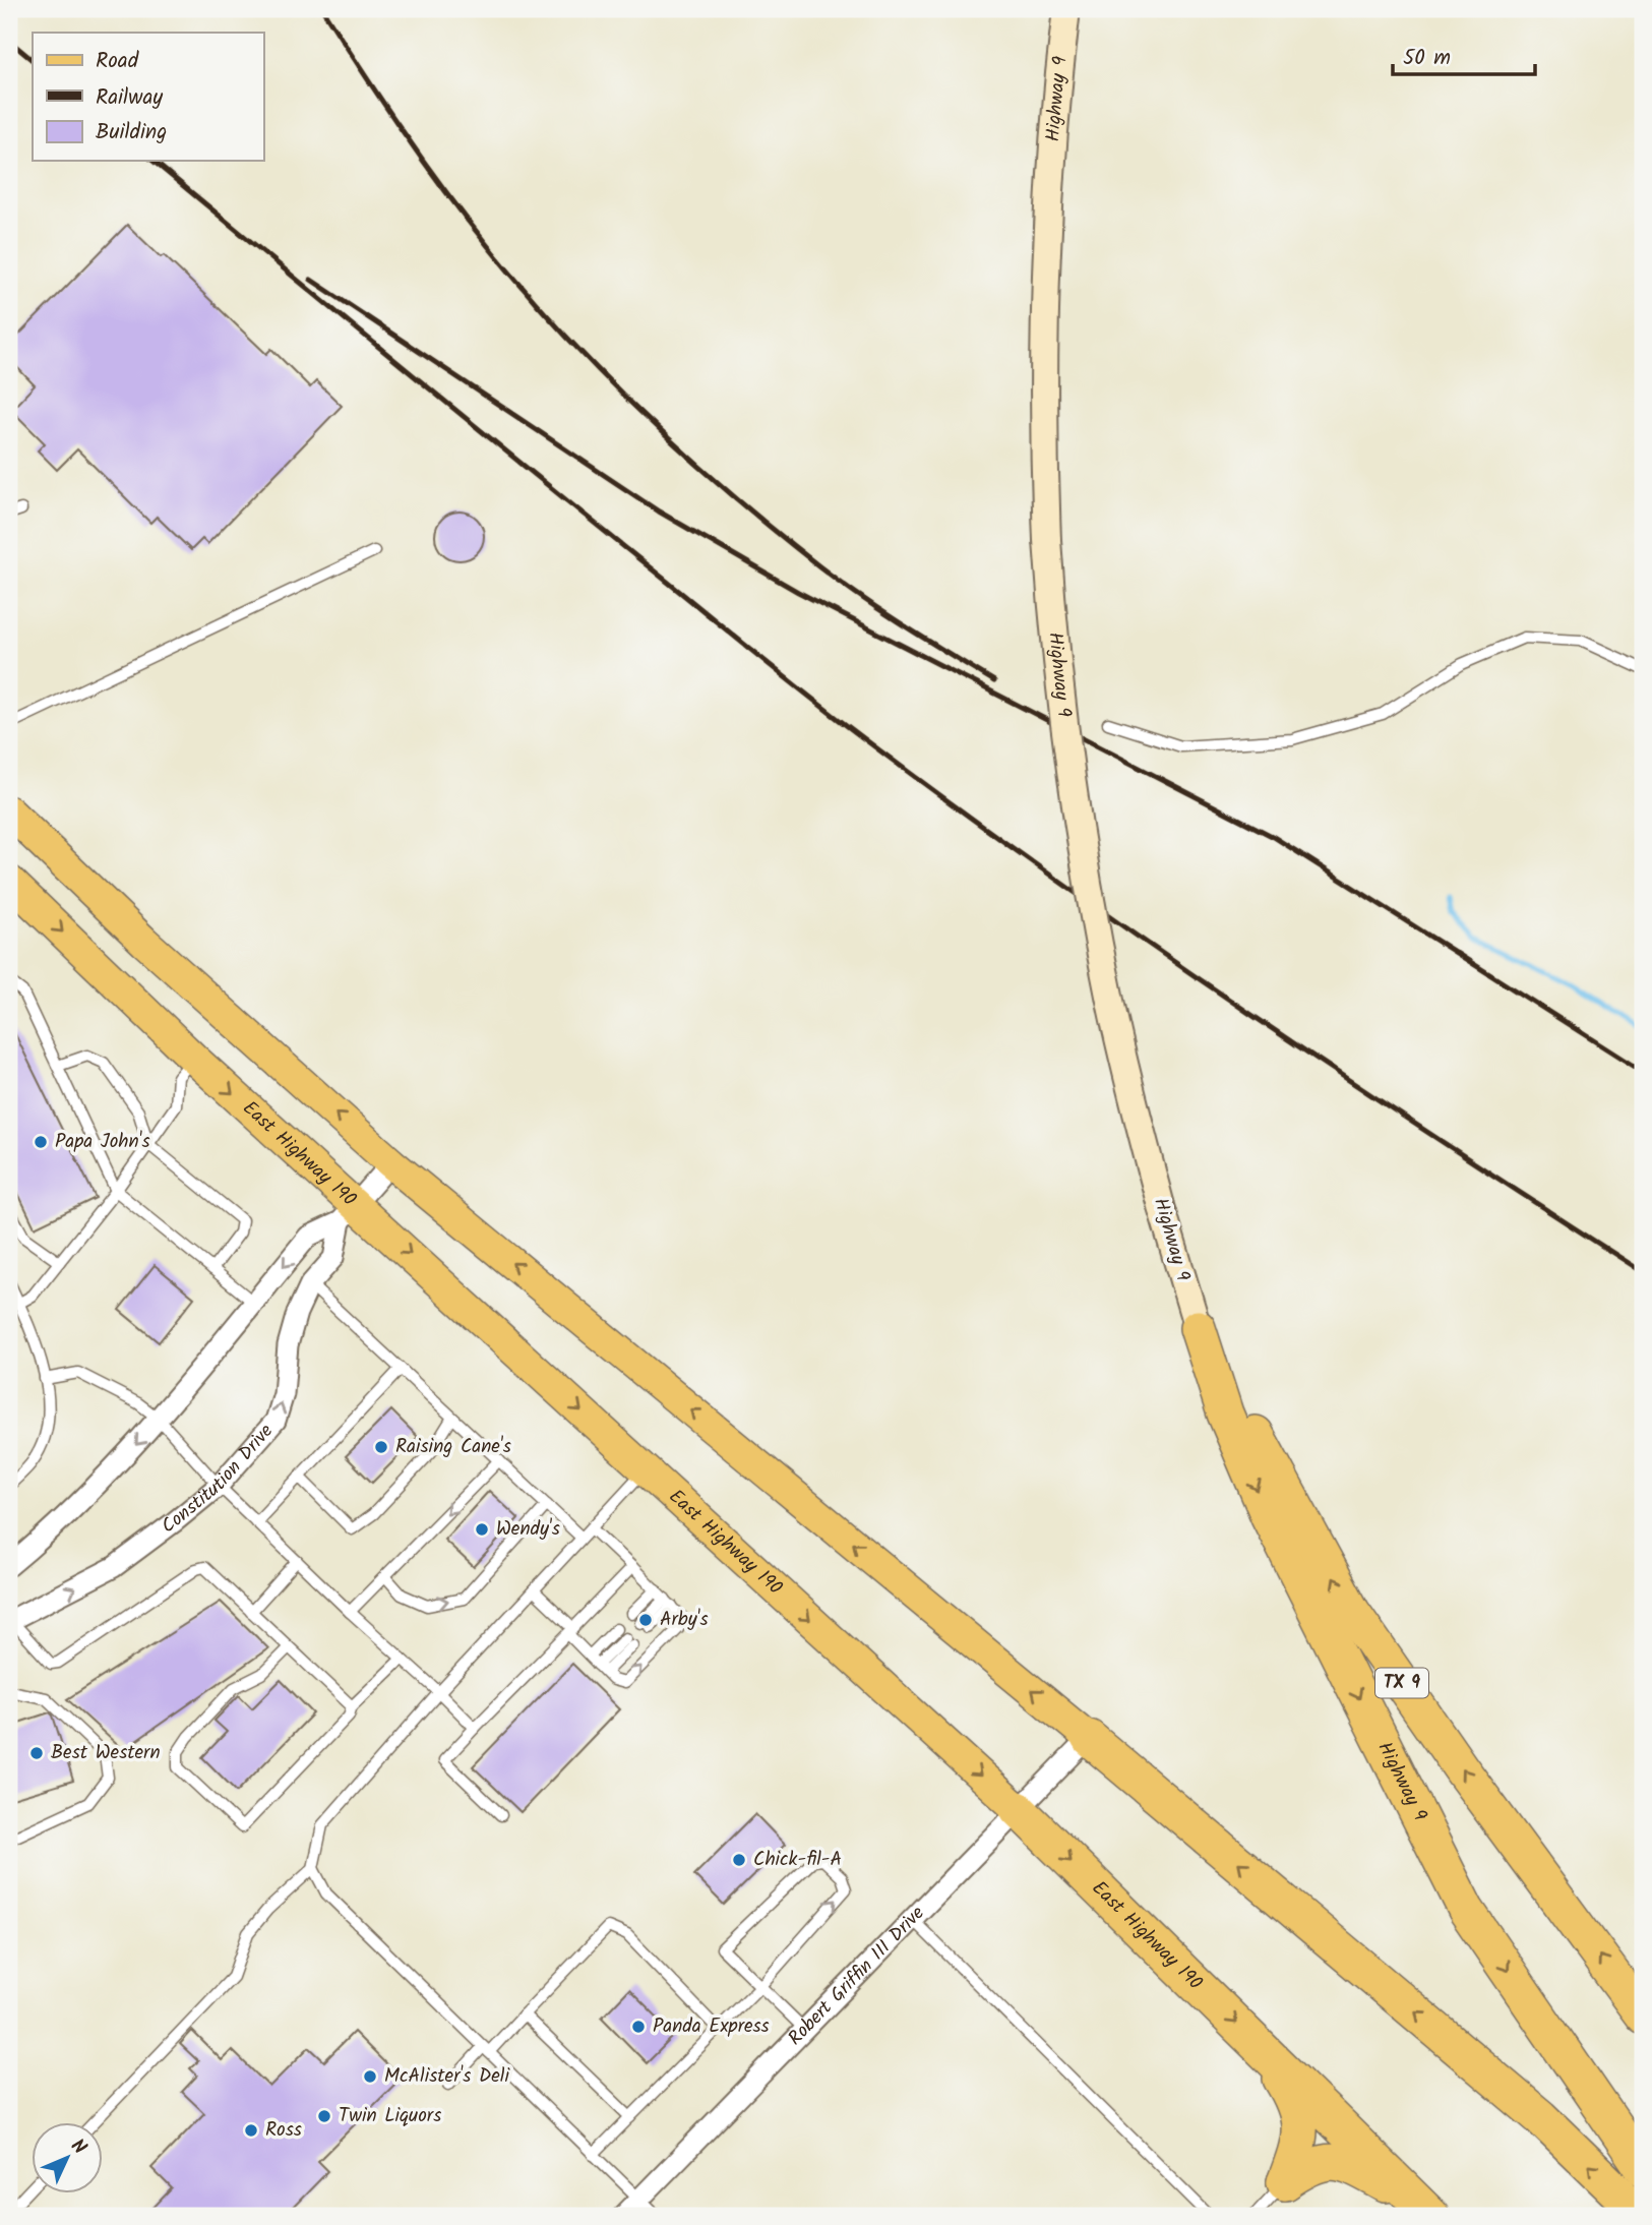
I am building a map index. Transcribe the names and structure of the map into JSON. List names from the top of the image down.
{
  "streets": {
    "highway": ["Highway 9", "East Highway 190", "TX 9"],
    "street": ["Constitution Drive", "Robert Griffin III Drive"]
  },
  "crossings": [
    ["East Highway 190", "Constitution Drive"],
    ["East Highway 190", "Robert Griffin III Drive"]
  ],
  "places": [
    "Papa John's",
    "Raising Cane's",
    "Wendy's",
    "Arby's",
    "Best Western",
    "Chick-fil-A",
    "Panda Express",
    "McAlister's Deli",
    "Twin Liquors",
    "Ross"
  ],
  "legend": ["Road", "Railway", "Building"],
  "scale_bar": "50 m",
  "north": "top right"
}
